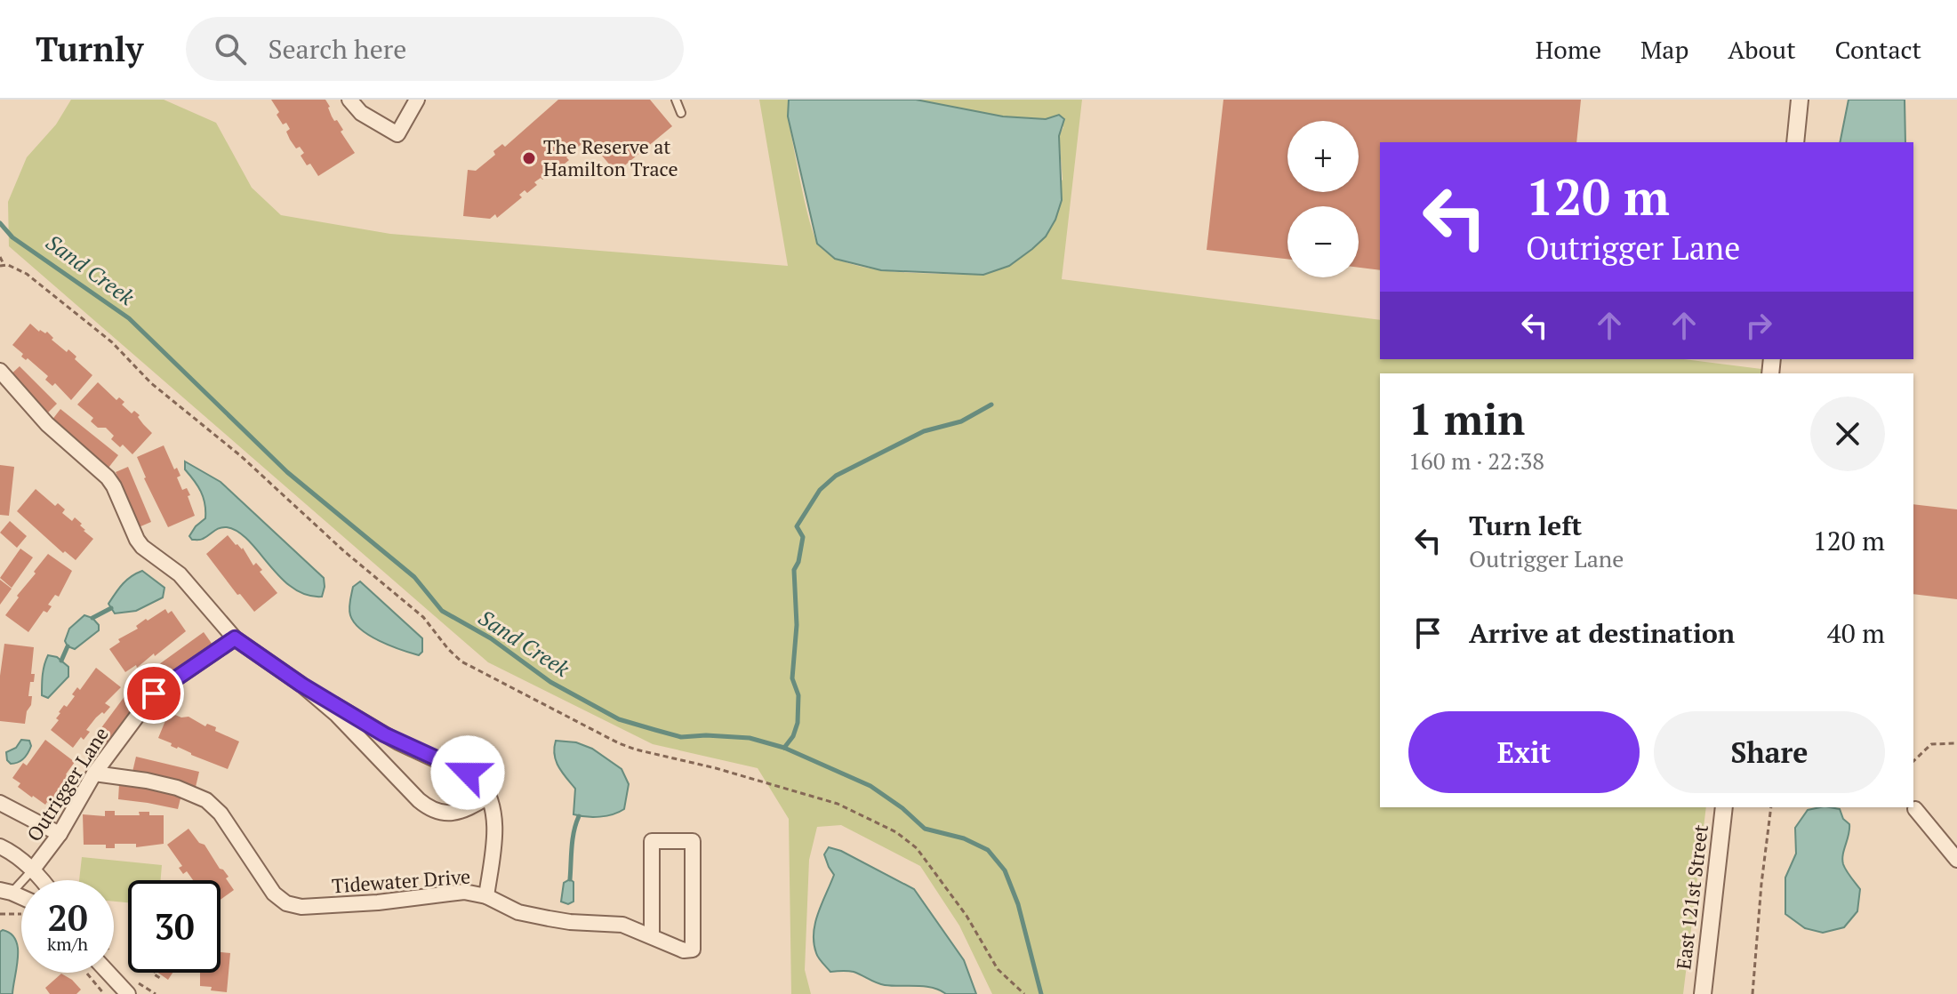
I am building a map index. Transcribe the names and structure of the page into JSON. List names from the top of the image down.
{
  "streets": {
    "street": ["Outrigger Lane", "Tidewater Drive", "East 121st Street"]
  },
  "crossings": [
    ["Outrigger Lane", "Tidewater Drive"]
  ],
  "water": ["Sand Creek"],
  "places": ["The Reserve at Hamilton Trace"],
  "page": {
    "header": "Turnly",
    "search": "Search here",
    "nav": [
      "Home",
      "Map",
      "About",
      "Contact"
    ],
    "map_buttons": ["+", "−"],
    "turn": ["120 m", "Outrigger Lane"],
    "heading": ["1 min", "160 m · 22:38"],
    "list": [
      {
        "name": "Turn left",
        "note": "Outrigger Lane",
        "value": "120 m"
      },
      {
        "name": "Arrive at destination",
        "value": "40 m"
      }
    ],
    "buttons": ["Exit", "Share"],
    "speed": "20 km/h",
    "limit": "30"
  }
}
